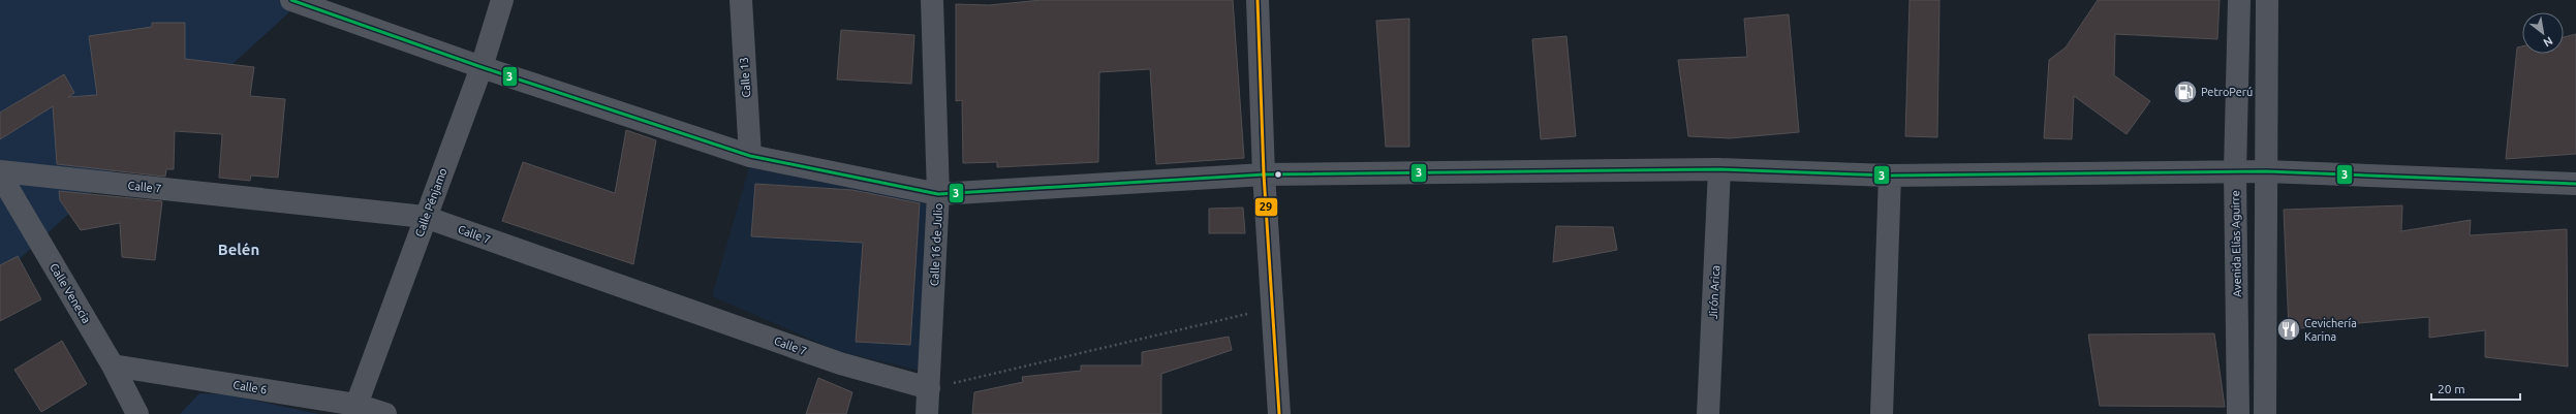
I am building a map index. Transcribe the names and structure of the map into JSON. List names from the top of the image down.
{
  "streets": {
    "street": [
      "Calle 13",
      "Calle 7",
      "Calle Pénjamo",
      "Avenida Elías Aguirre",
      "Calle 16 de Julio",
      "Jirón Arica",
      "Calle Venecia",
      "Calle 6"
    ]
  },
  "crossings": [
    ["Calle 7", "Calle Pénjamo"],
    ["Calle 7", "Calle 16 de Julio"],
    ["Calle Pénjamo", "Calle 6"],
    ["Calle Venecia", "Calle 6"]
  ],
  "districts": ["Belén"],
  "places": {
    "fuel station": ["PetroPerú"],
    "restaurant": ["Cevichería Karina"]
  },
  "lines": ["transit line 3", "transit line 29"],
  "scale_bar": "20 m",
  "north": "bottom right"
}
